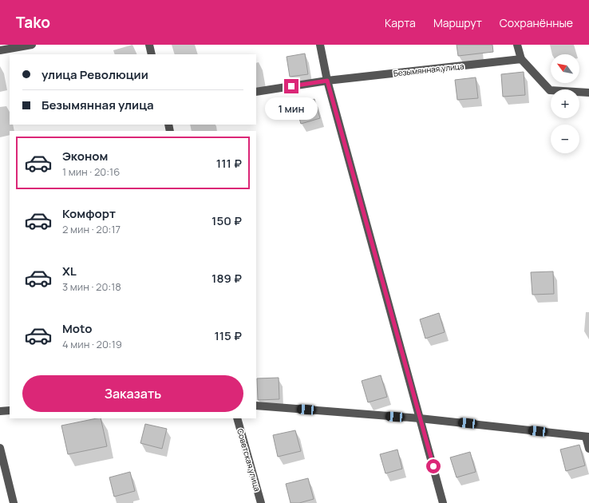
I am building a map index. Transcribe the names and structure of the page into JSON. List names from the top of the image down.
{
  "streets": {
    "street": ["Безымянная улица", "Советская улица"]
  },
  "north": "top left",
  "page": {
    "header": "Tako",
    "nav": ["Карта", "Маршрут", "Сохранённые"],
    "map_buttons": ["+", "−"],
    "banner": ["улица Революции", "Безымянная улица"],
    "bubble": "1 мин",
    "list": [
      {
        "name": "Эконом",
        "note": "1 мин · 20:16",
        "value": "111 ₽"
      },
      {
        "name": "Комфорт",
        "note": "2 мин · 20:17",
        "value": "150 ₽"
      },
      {
        "name": "XL",
        "note": "3 мин · 20:18",
        "value": "189 ₽"
      },
      {
        "name": "Moto",
        "note": "4 мин · 20:19",
        "value": "115 ₽"
      }
    ],
    "buttons": "Заказать"
  }
}
